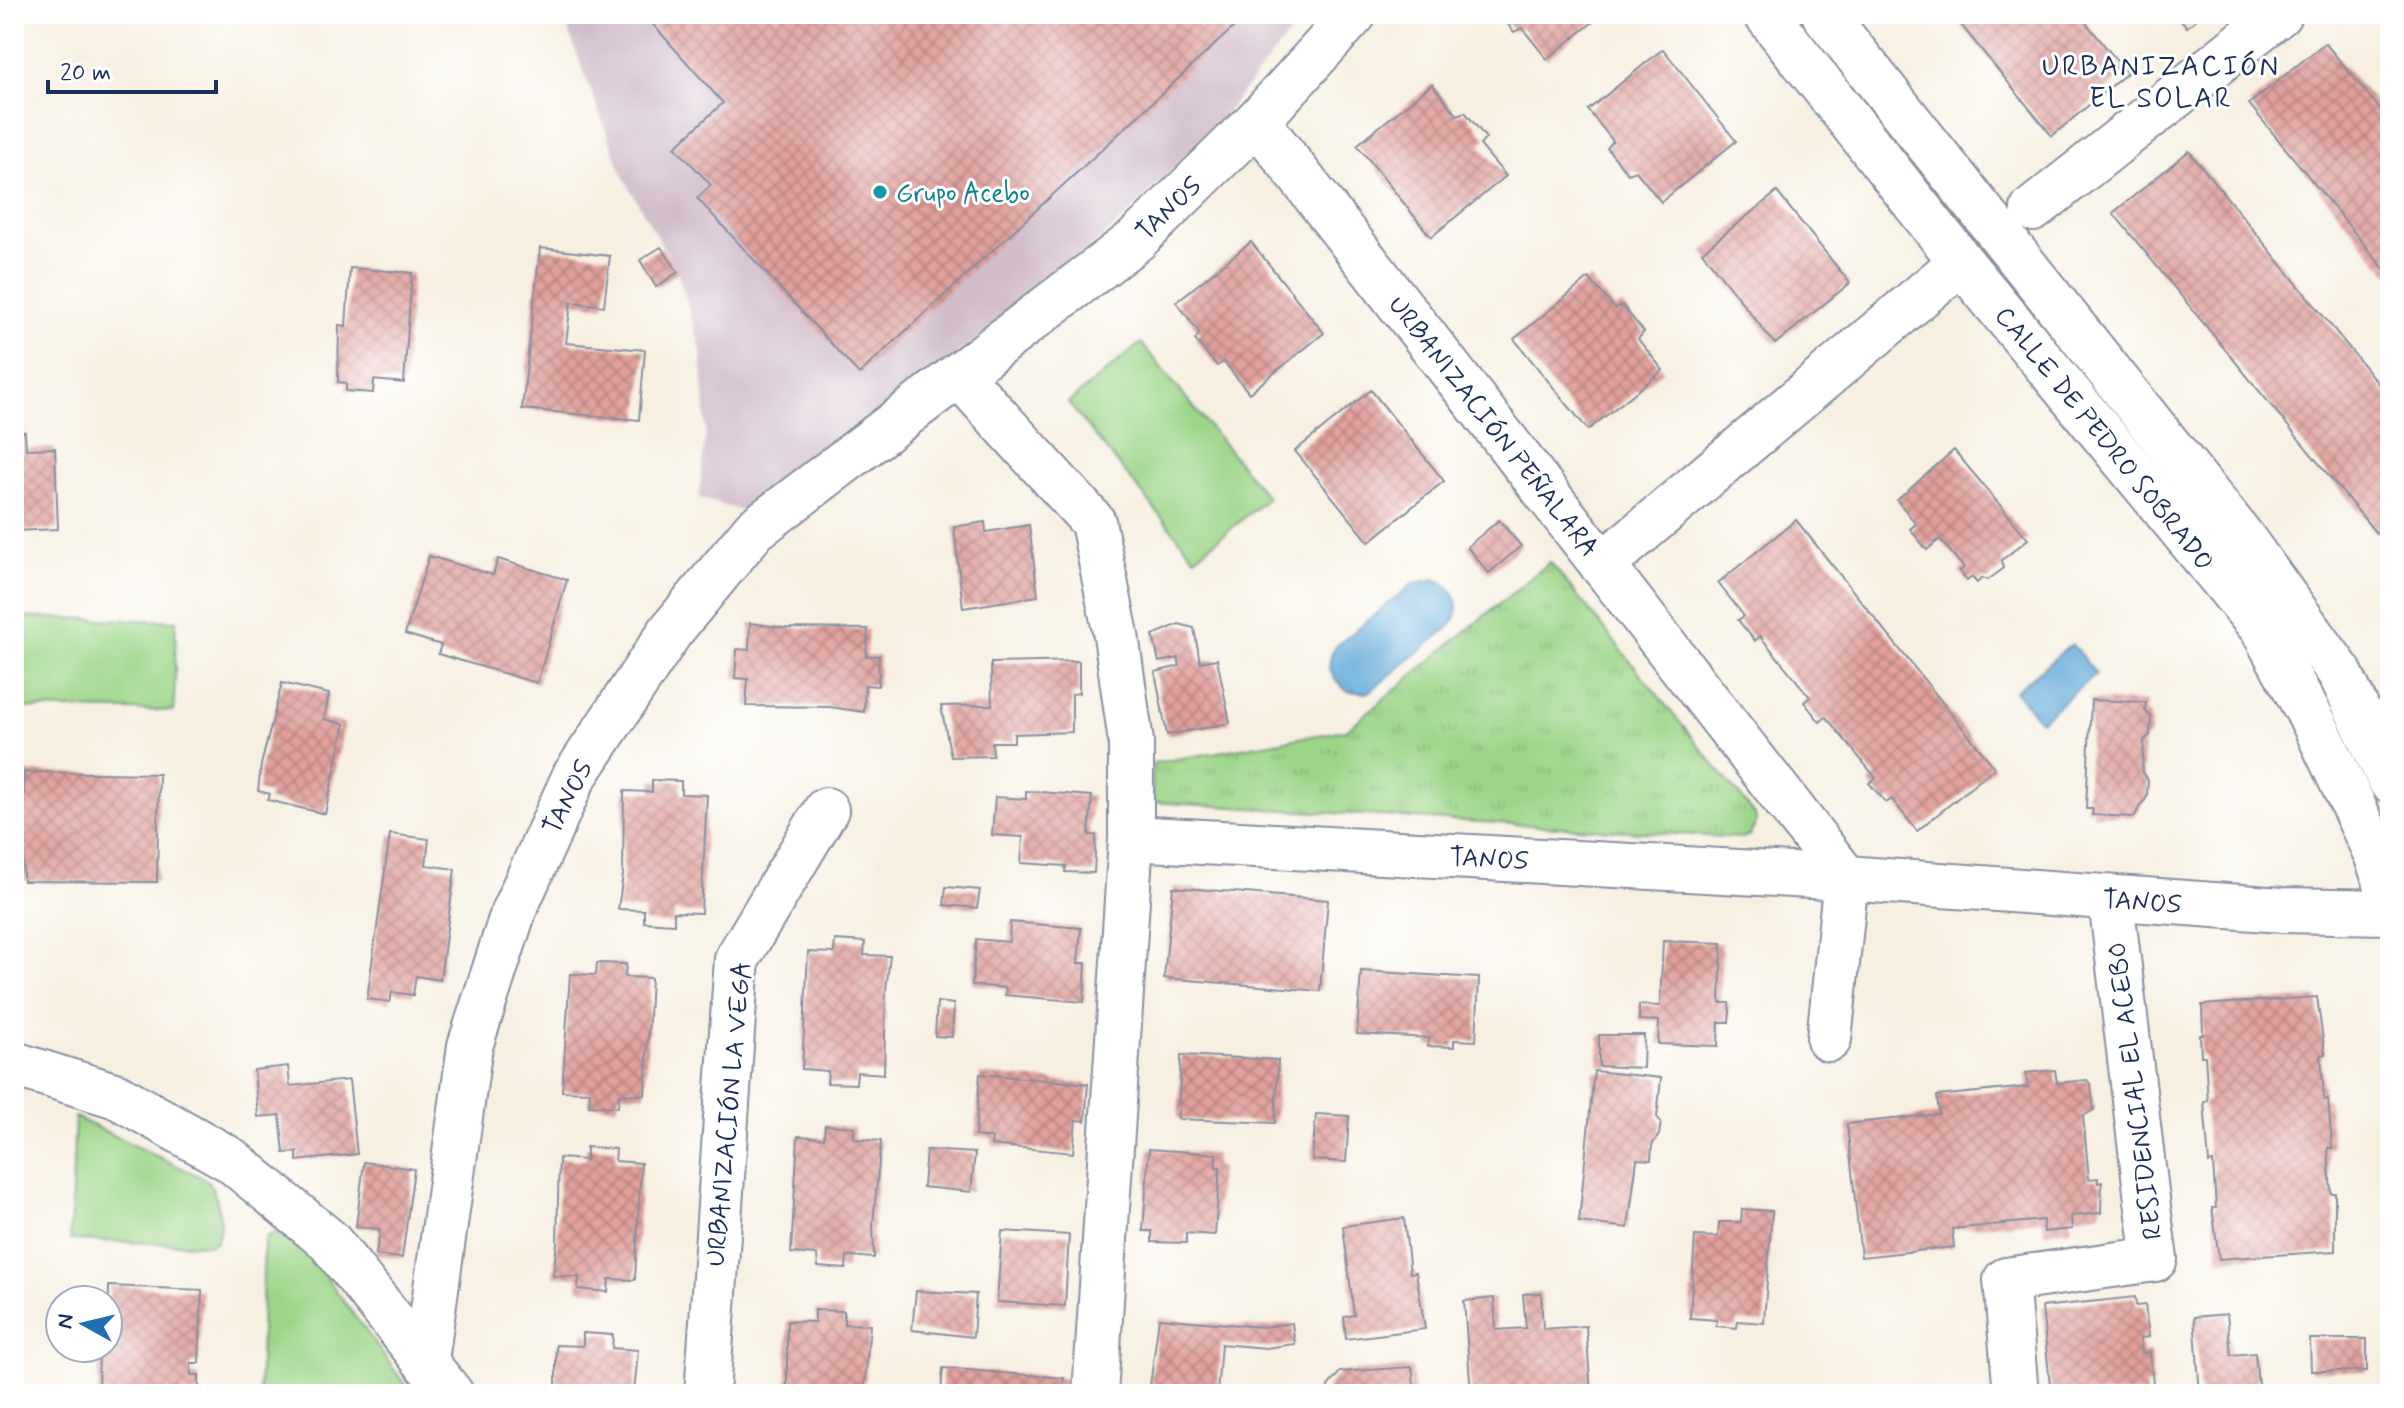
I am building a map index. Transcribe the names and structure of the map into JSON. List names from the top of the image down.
{
  "streets": {
    "street": [
      "TANOS",
      "URBANIZACIÓN PEÑALARA",
      "CALLE DE PEDRO SOBRADO",
      "RESIDENCIAL EL ACEBO",
      "URBANIZACIÓN LA VEGA"
    ]
  },
  "crossings": [
    ["TANOS", "URBANIZACIÓN PEÑALARA"],
    ["TANOS", "RESIDENCIAL EL ACEBO"]
  ],
  "districts": ["URBANIZACIÓN EL SOLAR"],
  "places": ["Grupo Acebo"],
  "scale_bar": "20 m",
  "north": "left"
}
